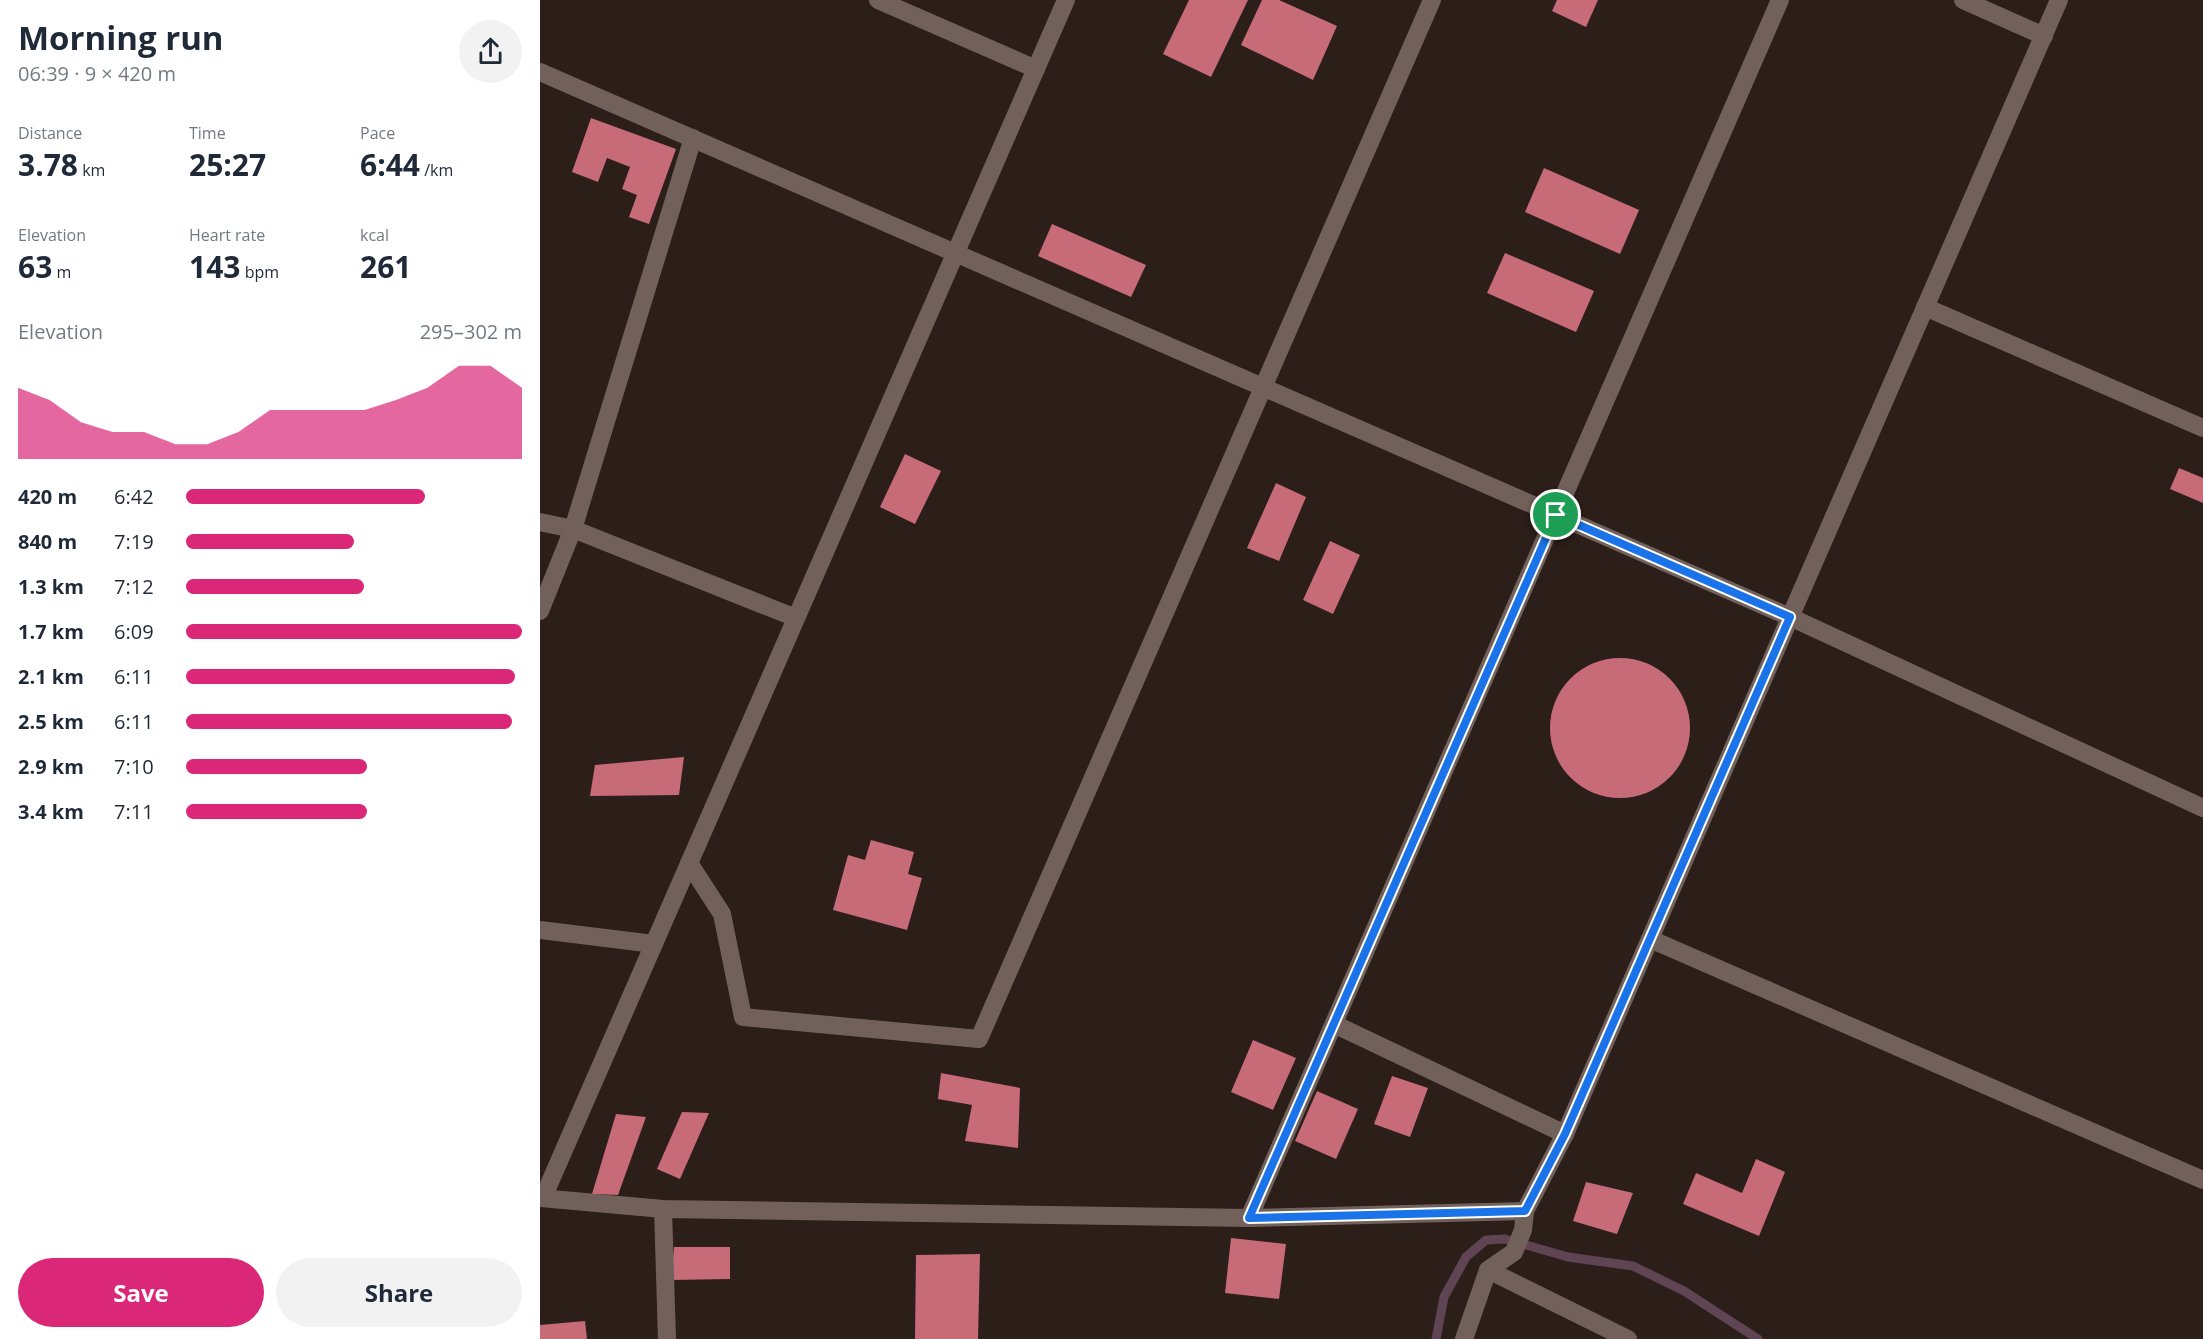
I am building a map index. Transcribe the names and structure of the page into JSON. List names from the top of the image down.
{
  "page": {
    "heading": ["Morning run", "06:39 · 9 × 420 m"],
    "stats": [
      ["Distance", "3.78 km"],
      ["Time", "25:27"],
      ["Pace", "6:44 /km"],
      ["Elevation", "63 m"],
      ["Heart rate", "143 bpm"],
      ["kcal", "261"]
    ],
    "chart": ["Elevation", "295–302 m"],
    "list": [
      {
        "name": "420 m",
        "note": "6:42"
      },
      {
        "name": "840 m",
        "note": "7:19"
      },
      {
        "name": "1.3 km",
        "note": "7:12"
      },
      {
        "name": "1.7 km",
        "note": "6:09"
      },
      {
        "name": "2.1 km",
        "note": "6:11"
      },
      {
        "name": "2.5 km",
        "note": "6:11"
      },
      {
        "name": "2.9 km",
        "note": "7:10"
      },
      {
        "name": "3.4 km",
        "note": "7:11"
      }
    ],
    "buttons": ["Save", "Share"]
  }
}
